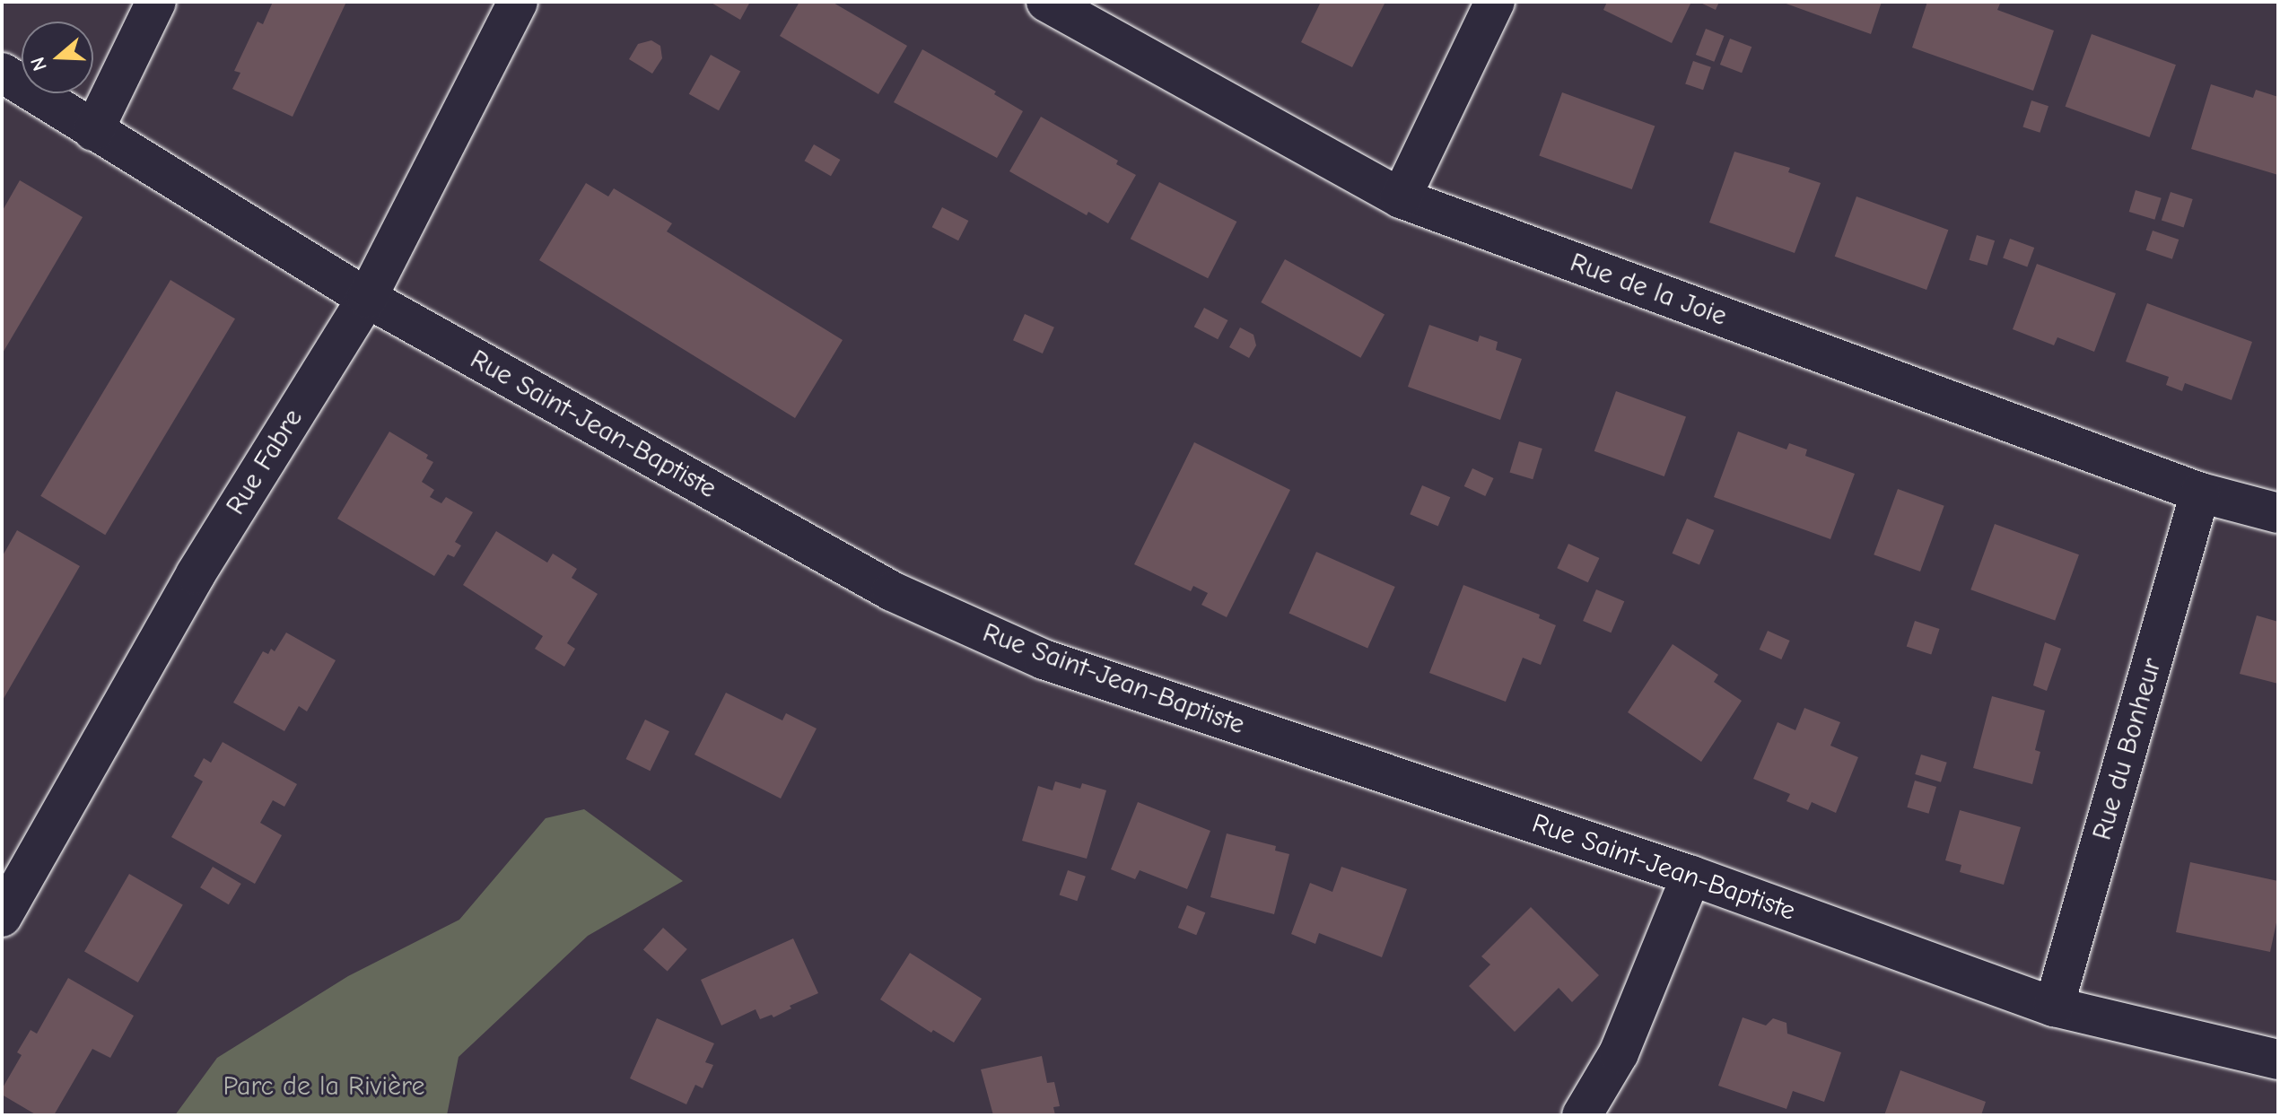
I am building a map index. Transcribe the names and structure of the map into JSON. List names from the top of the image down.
{
  "streets": {
    "street": [
      "Rue de la Joie",
      "Rue Saint-Jean-Baptiste",
      "Rue Fabre",
      "Rue du Bonheur"
    ]
  },
  "crossings": [
    ["Rue de la Joie", "Rue du Bonheur"],
    ["Rue Saint-Jean-Baptiste", "Rue Fabre"],
    ["Rue Saint-Jean-Baptiste", "Rue du Bonheur"]
  ],
  "parks": ["Parc de la Rivière"],
  "north": "left"
}
